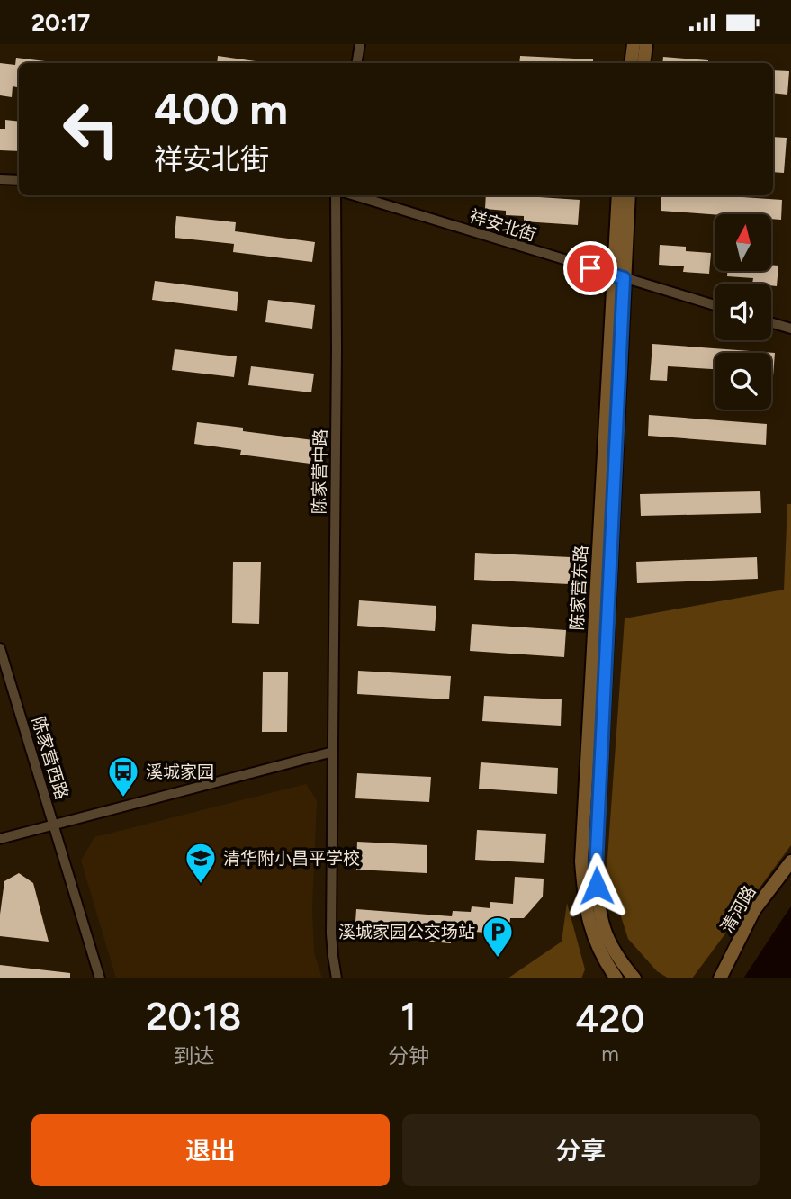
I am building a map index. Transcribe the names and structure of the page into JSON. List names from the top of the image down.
{
  "streets": {
    "street": [
      "祥安北街",
      "陈家营中路",
      "陈家营东路",
      "陈家营西路",
      "清河路"
    ]
  },
  "crossings": [
    ["祥安北街", "陈家营东路"]
  ],
  "places": {
    "bus stop": ["溪城家园"],
    "school or university": ["清华附小昌平学校"],
    "parking": ["溪城家园公交场站"]
  },
  "north": "top",
  "page": {
    "status": "20:17",
    "turn": ["400 m", "祥安北街"],
    "eta": [
      "20:18",
      "到达",
      "1",
      "分钟",
      "420",
      "m"
    ],
    "buttons": ["退出", "分享"]
  }
}
